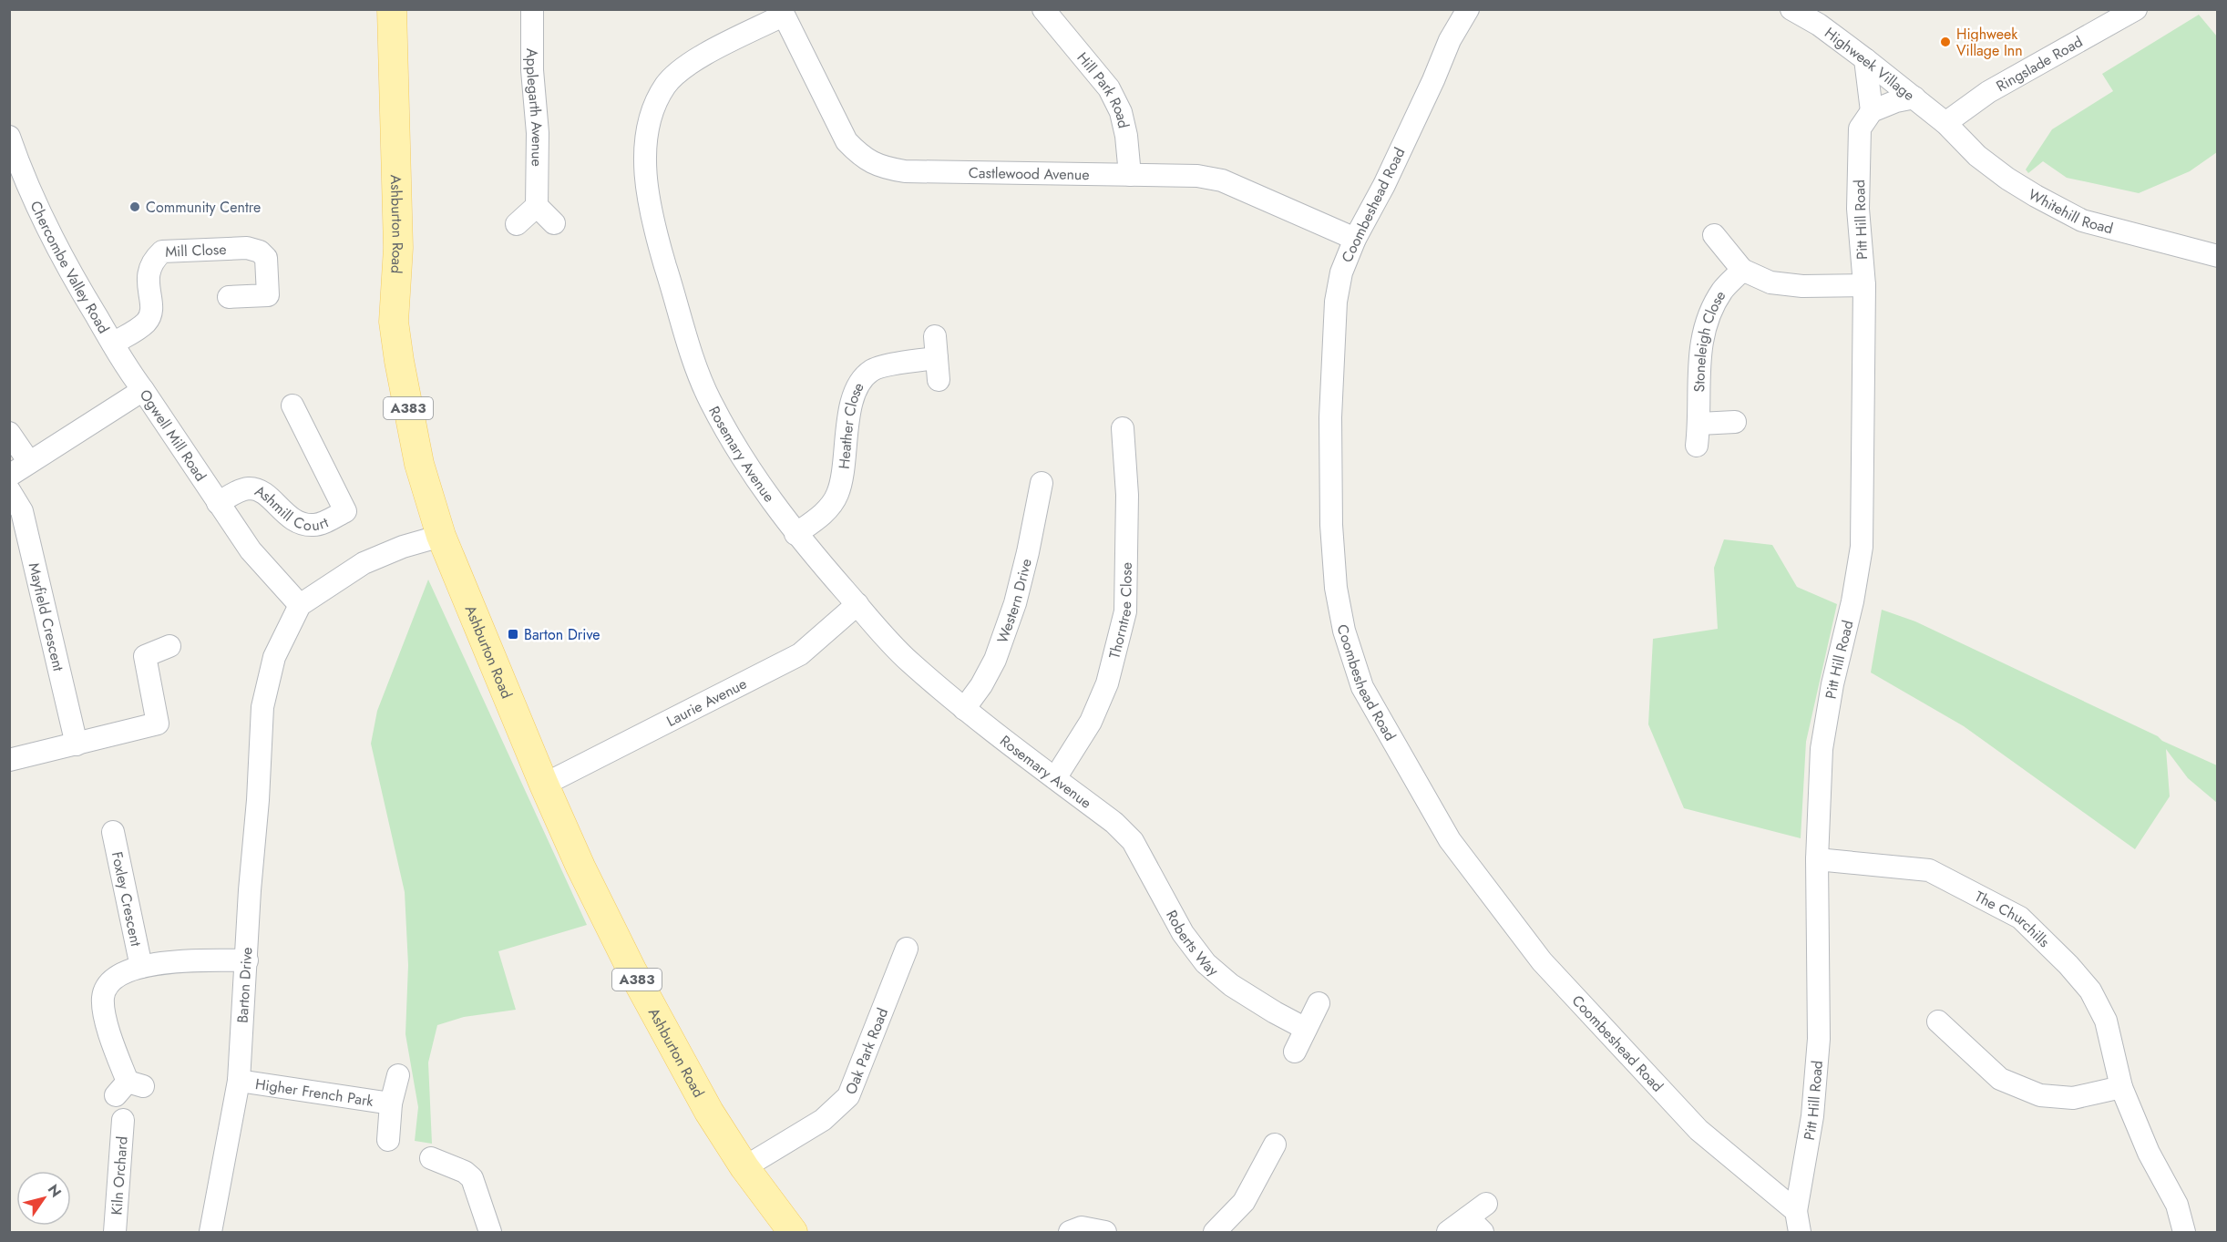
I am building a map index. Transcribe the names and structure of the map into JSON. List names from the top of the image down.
{
  "streets": {
    "main road": ["Ashburton Road", "A383"],
    "street": [
      "Ringslade Road",
      "Highweek Village",
      "Hill Park Road",
      "Applegarth Avenue",
      "Castlewood Avenue",
      "Coombeshead Road",
      "Whitehill Road",
      "Pitt Hill Road",
      "Mill Close",
      "Chercombe Valley Road",
      "Stoneleigh Close",
      "Heather Close",
      "Ogwell Mill Road",
      "Rosemary Avenue",
      "Ashmill Court",
      "Western Drive",
      "Thorntree Close",
      "Mayfield Crescent",
      "Laurie Avenue",
      "Foxley Crescent",
      "The Churchills",
      "Roberts Way",
      "Barton Drive",
      "Oak Park Road",
      "Higher French Park",
      "Kiln Orchard"
    ]
  },
  "crossings": [
    ["Ringslade Road", "Highweek Village"],
    ["Ringslade Road", "Whitehill Road"],
    ["Highweek Village", "Whitehill Road"],
    ["Hill Park Road", "Castlewood Avenue"],
    ["Castlewood Avenue", "Coombeshead Road"],
    ["Castlewood Avenue", "Rosemary Avenue"],
    ["Coombeshead Road", "Pitt Hill Road"],
    ["Pitt Hill Road", "The Churchills"],
    ["Ashburton Road", "Laurie Avenue"],
    ["Ashburton Road", "Oak Park Road"],
    ["Mill Close", "Chercombe Valley Road"],
    ["Chercombe Valley Road", "Ogwell Mill Road"],
    ["Heather Close", "Rosemary Avenue"],
    ["Ogwell Mill Road", "Ashmill Court"],
    ["Ogwell Mill Road", "Barton Drive"],
    ["Rosemary Avenue", "Western Drive"],
    ["Rosemary Avenue", "Thorntree Close"],
    ["Rosemary Avenue", "Laurie Avenue"],
    ["Rosemary Avenue", "Roberts Way"],
    ["Foxley Crescent", "Barton Drive"],
    ["Barton Drive", "Higher French Park"]
  ],
  "places": {
    "other": ["Highweek Village Inn", "Community Centre"],
    "transit": ["Barton Drive"]
  },
  "north": "top right"
}
